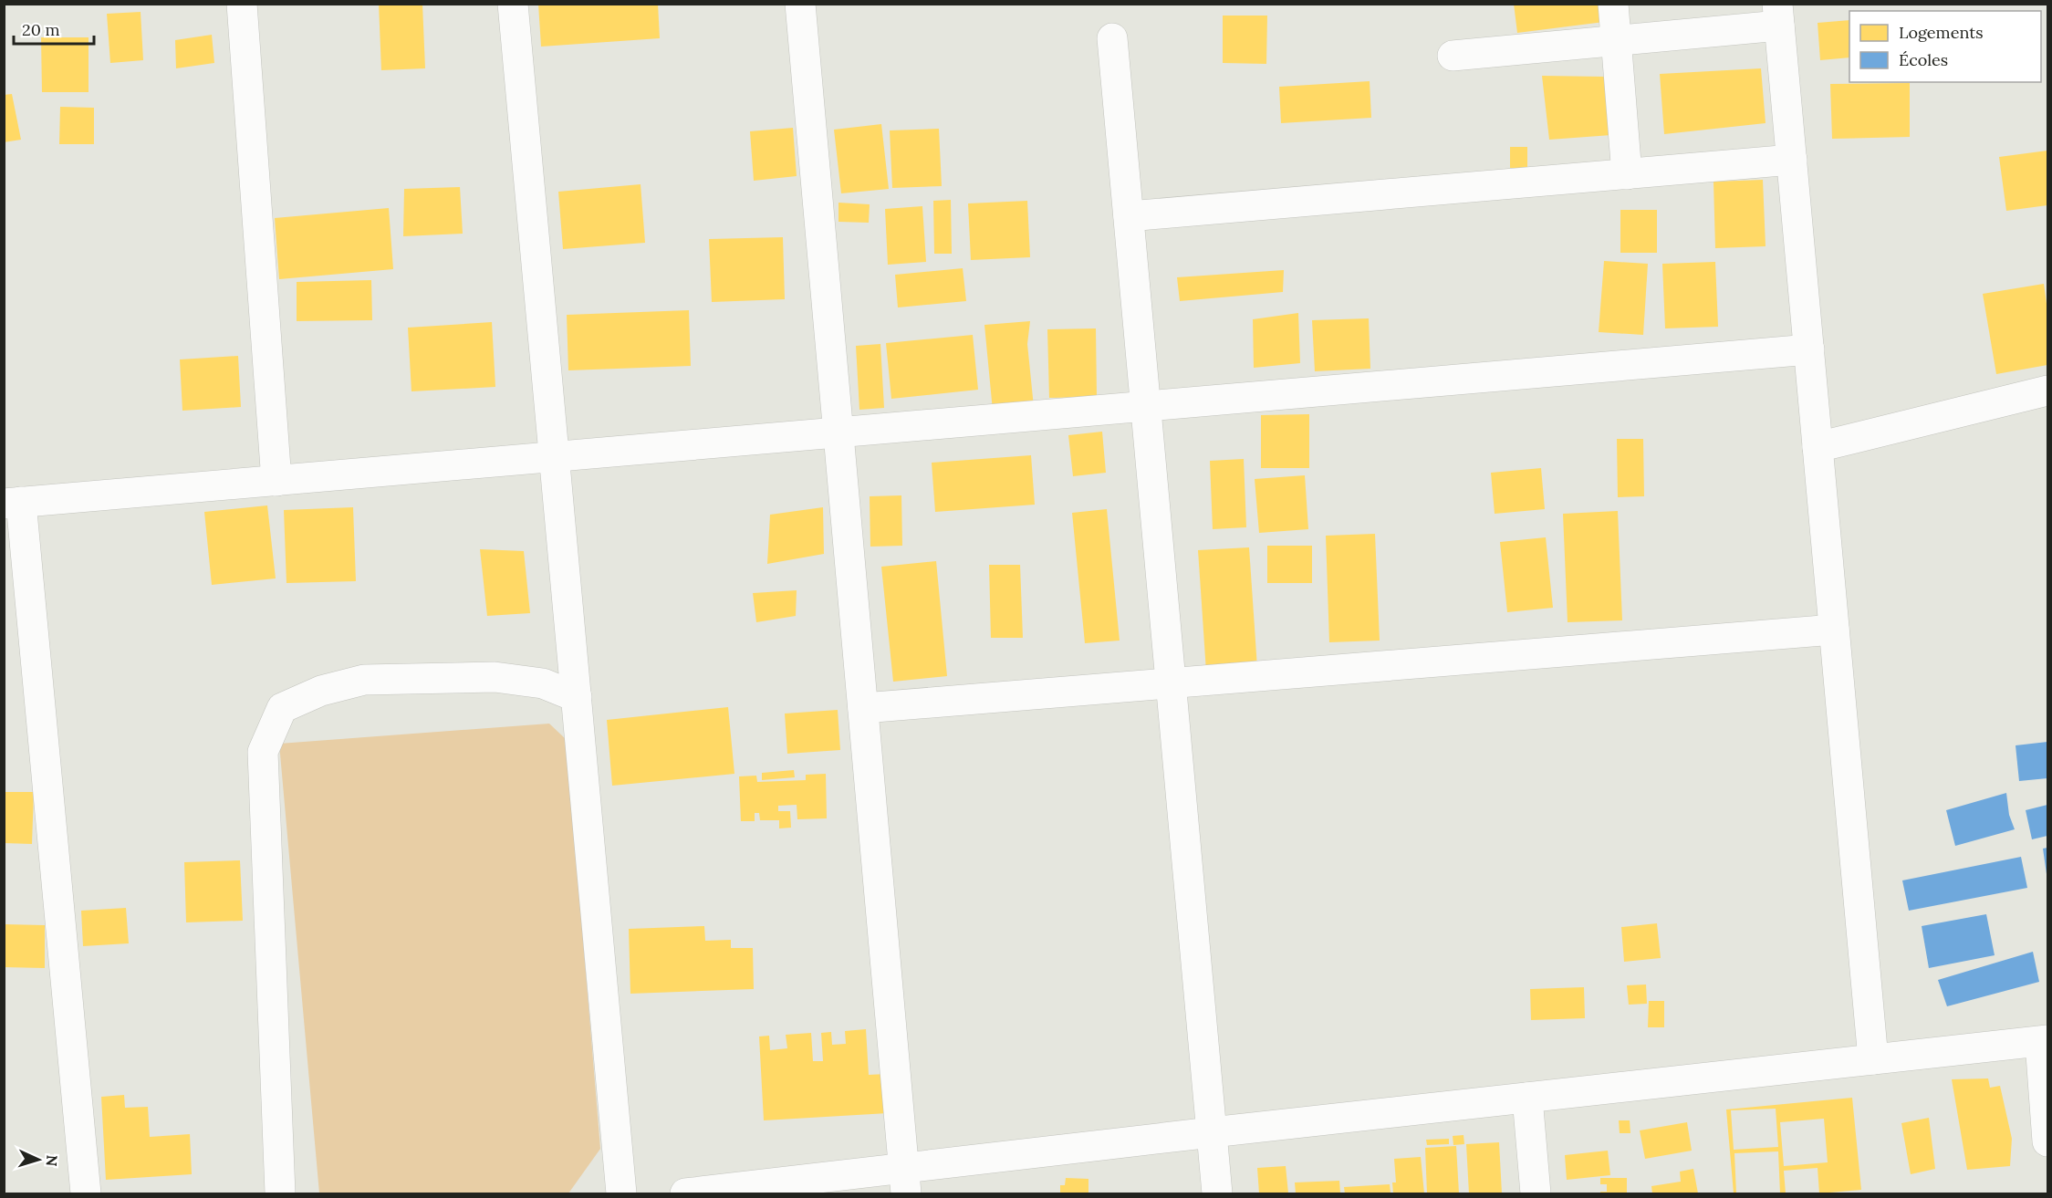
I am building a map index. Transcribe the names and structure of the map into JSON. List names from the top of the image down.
{
  "legend": ["Logements", "Écoles"],
  "scale_bar": "20 m",
  "north": "right"
}
